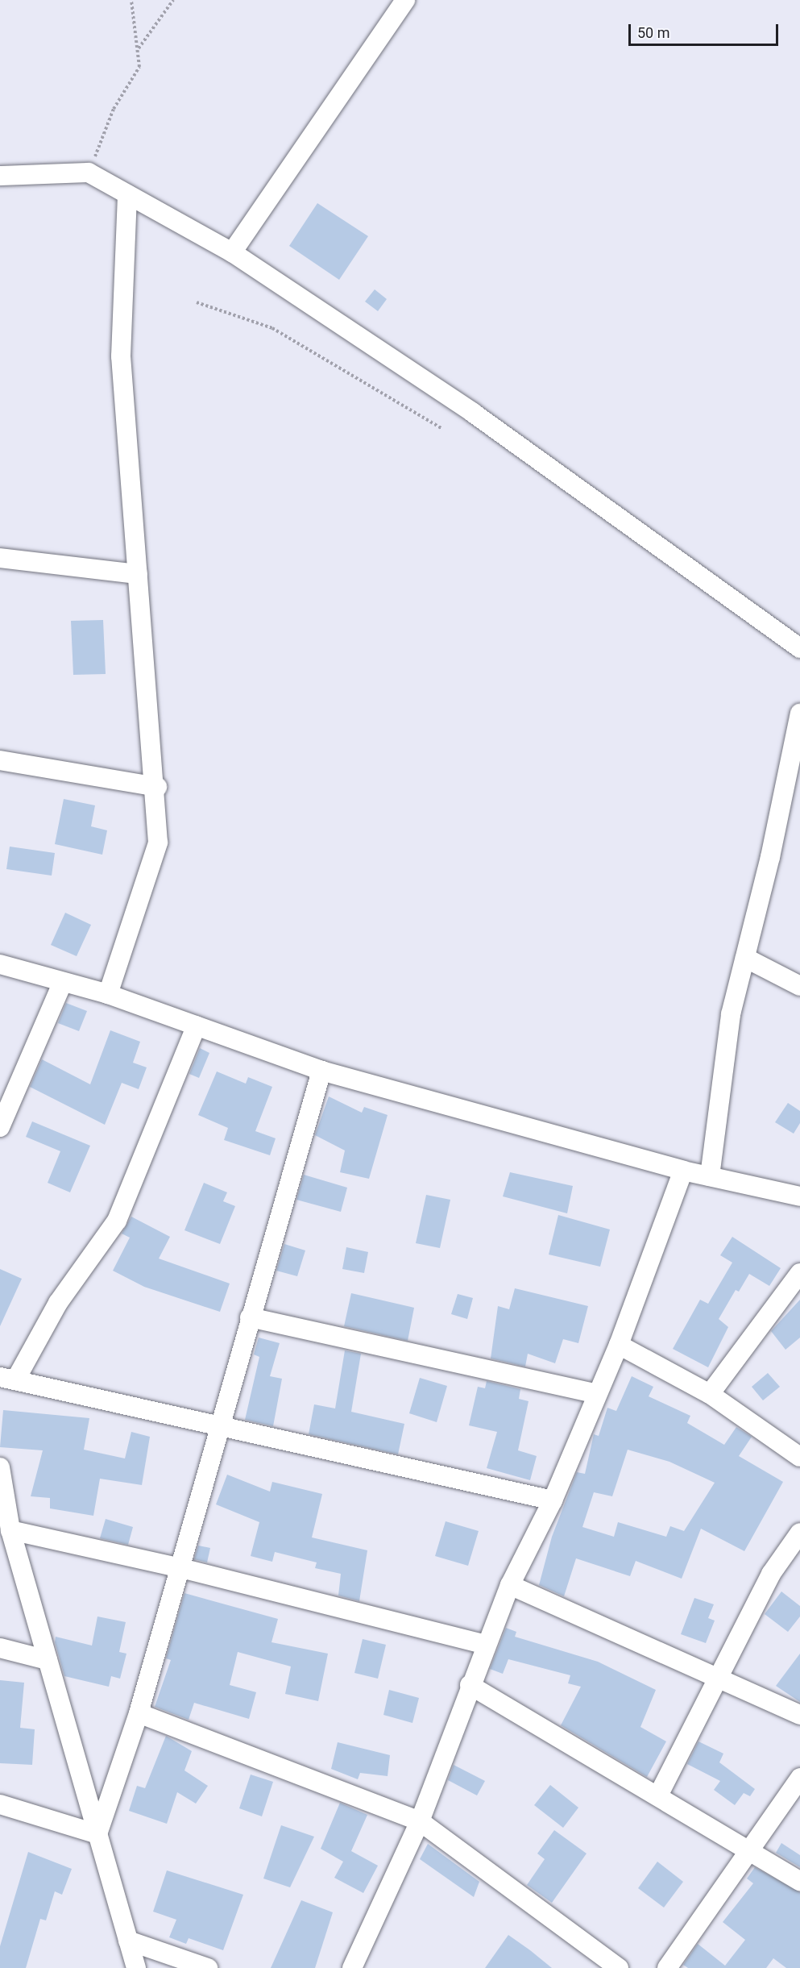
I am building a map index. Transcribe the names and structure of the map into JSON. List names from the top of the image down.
{
  "scale_bar": "50 m"
}
